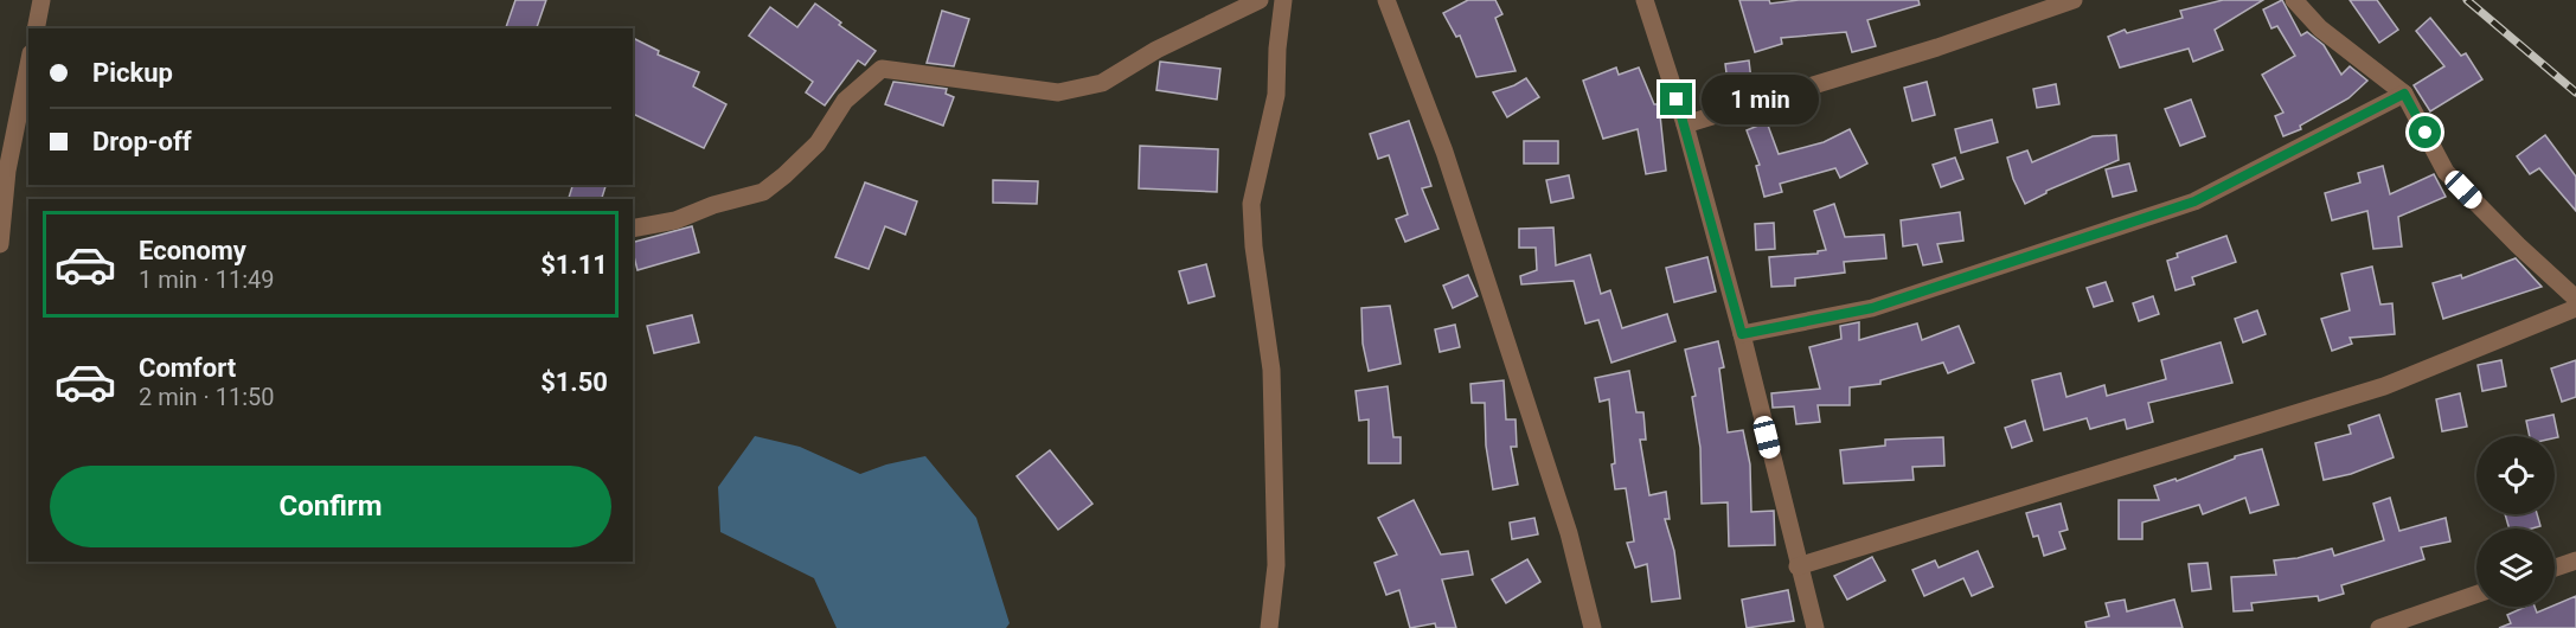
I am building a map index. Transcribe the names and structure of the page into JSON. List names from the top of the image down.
{
  "page": {
    "banner": ["Pickup", "Drop-off"],
    "bubble": "1 min",
    "list": [
      {
        "name": "Economy",
        "note": "1 min · 11:49",
        "value": "$1.11"
      },
      {
        "name": "Comfort",
        "note": "2 min · 11:50",
        "value": "$1.50"
      }
    ],
    "buttons": "Confirm"
  }
}
